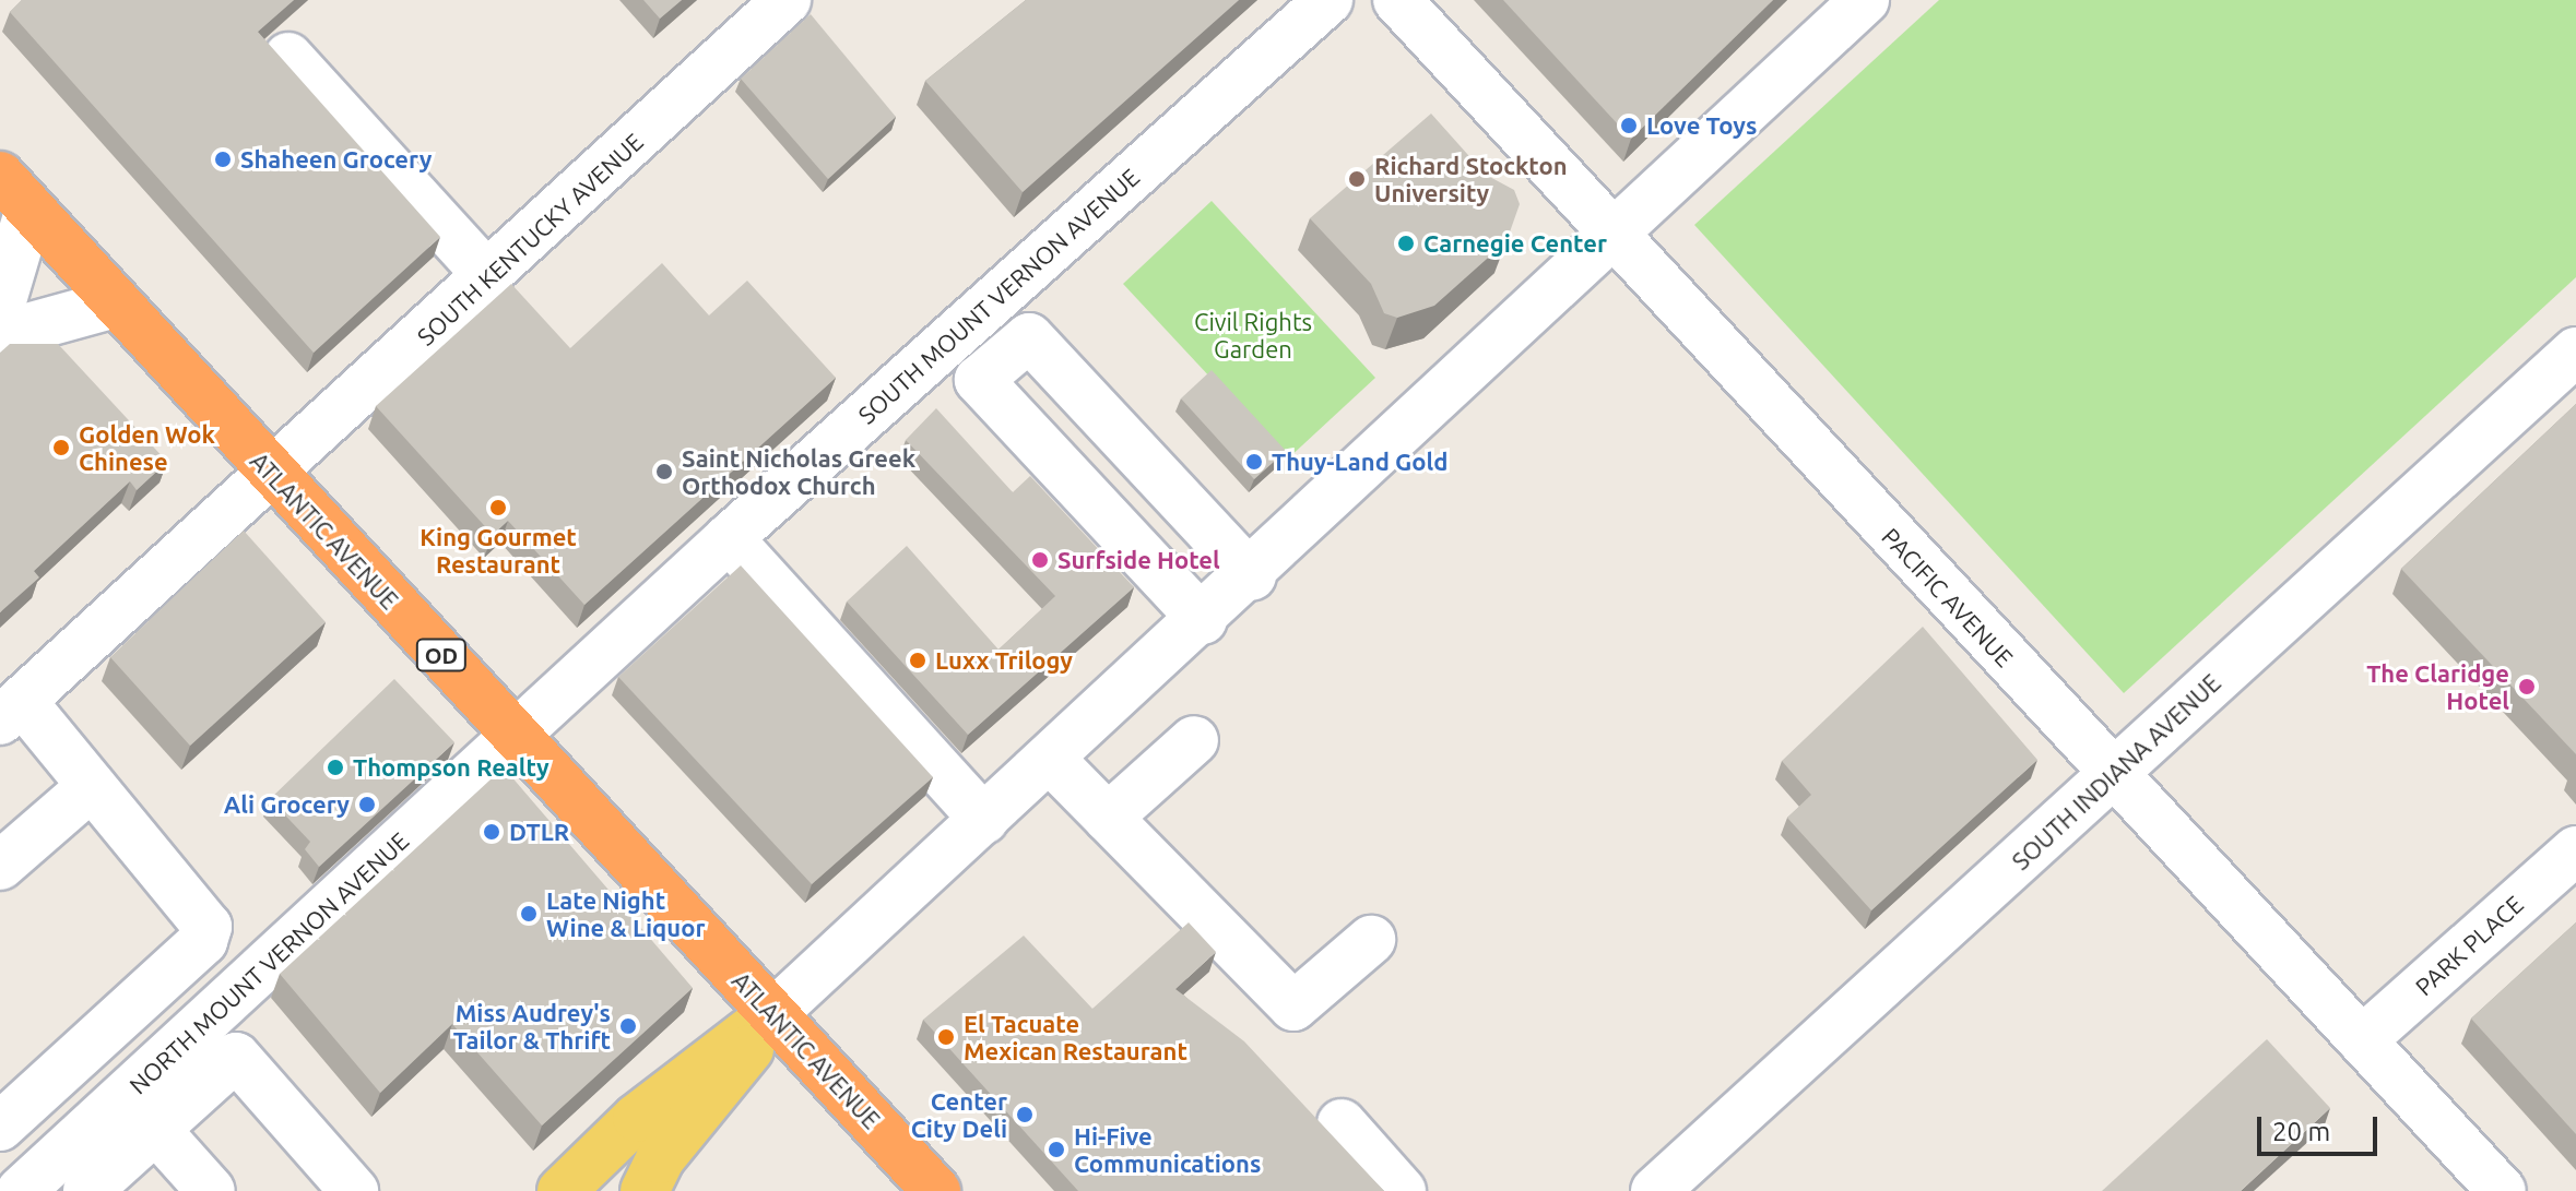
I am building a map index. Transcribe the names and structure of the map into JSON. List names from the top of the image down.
{
  "streets": {
    "highway": ["ATLANTIC AVENUE", "OD"],
    "street": [
      "SOUTH KENTUCKY AVENUE",
      "SOUTH MOUNT VERNON AVENUE",
      "PACIFIC AVENUE",
      "SOUTH INDIANA AVENUE",
      "PARK PLACE",
      "NORTH MOUNT VERNON AVENUE"
    ]
  },
  "crossings": [
    ["SOUTH KENTUCKY AVENUE", "ATLANTIC AVENUE"],
    ["SOUTH MOUNT VERNON AVENUE", "ATLANTIC AVENUE"],
    ["SOUTH MOUNT VERNON AVENUE", "NORTH MOUNT VERNON AVENUE"],
    ["ATLANTIC AVENUE", "NORTH MOUNT VERNON AVENUE"],
    ["PACIFIC AVENUE", "SOUTH INDIANA AVENUE"],
    ["PACIFIC AVENUE", "PARK PLACE"]
  ],
  "parks": ["Civil Rights Garden"],
  "places": [
    "Love Toys",
    "Shaheen Grocery",
    "Richard Stockton University",
    "Carnegie Center",
    "Golden Wok Chinese",
    "Thuy-Land Gold",
    "Saint Nicholas Greek Orthodox Church",
    "King Gourmet Restaurant",
    "Surfside Hotel",
    "Luxx Trilogy",
    "The Claridge Hotel",
    "Thompson Realty",
    "Ali Grocery",
    "DTLR",
    "Late Night Wine & Liquor",
    "Miss Audrey's Tailor & Thrift",
    "El Tacuate Mexican Restaurant",
    "Center City Deli",
    "Hi-Five Communications"
  ],
  "scale_bar": "20 m"
}
